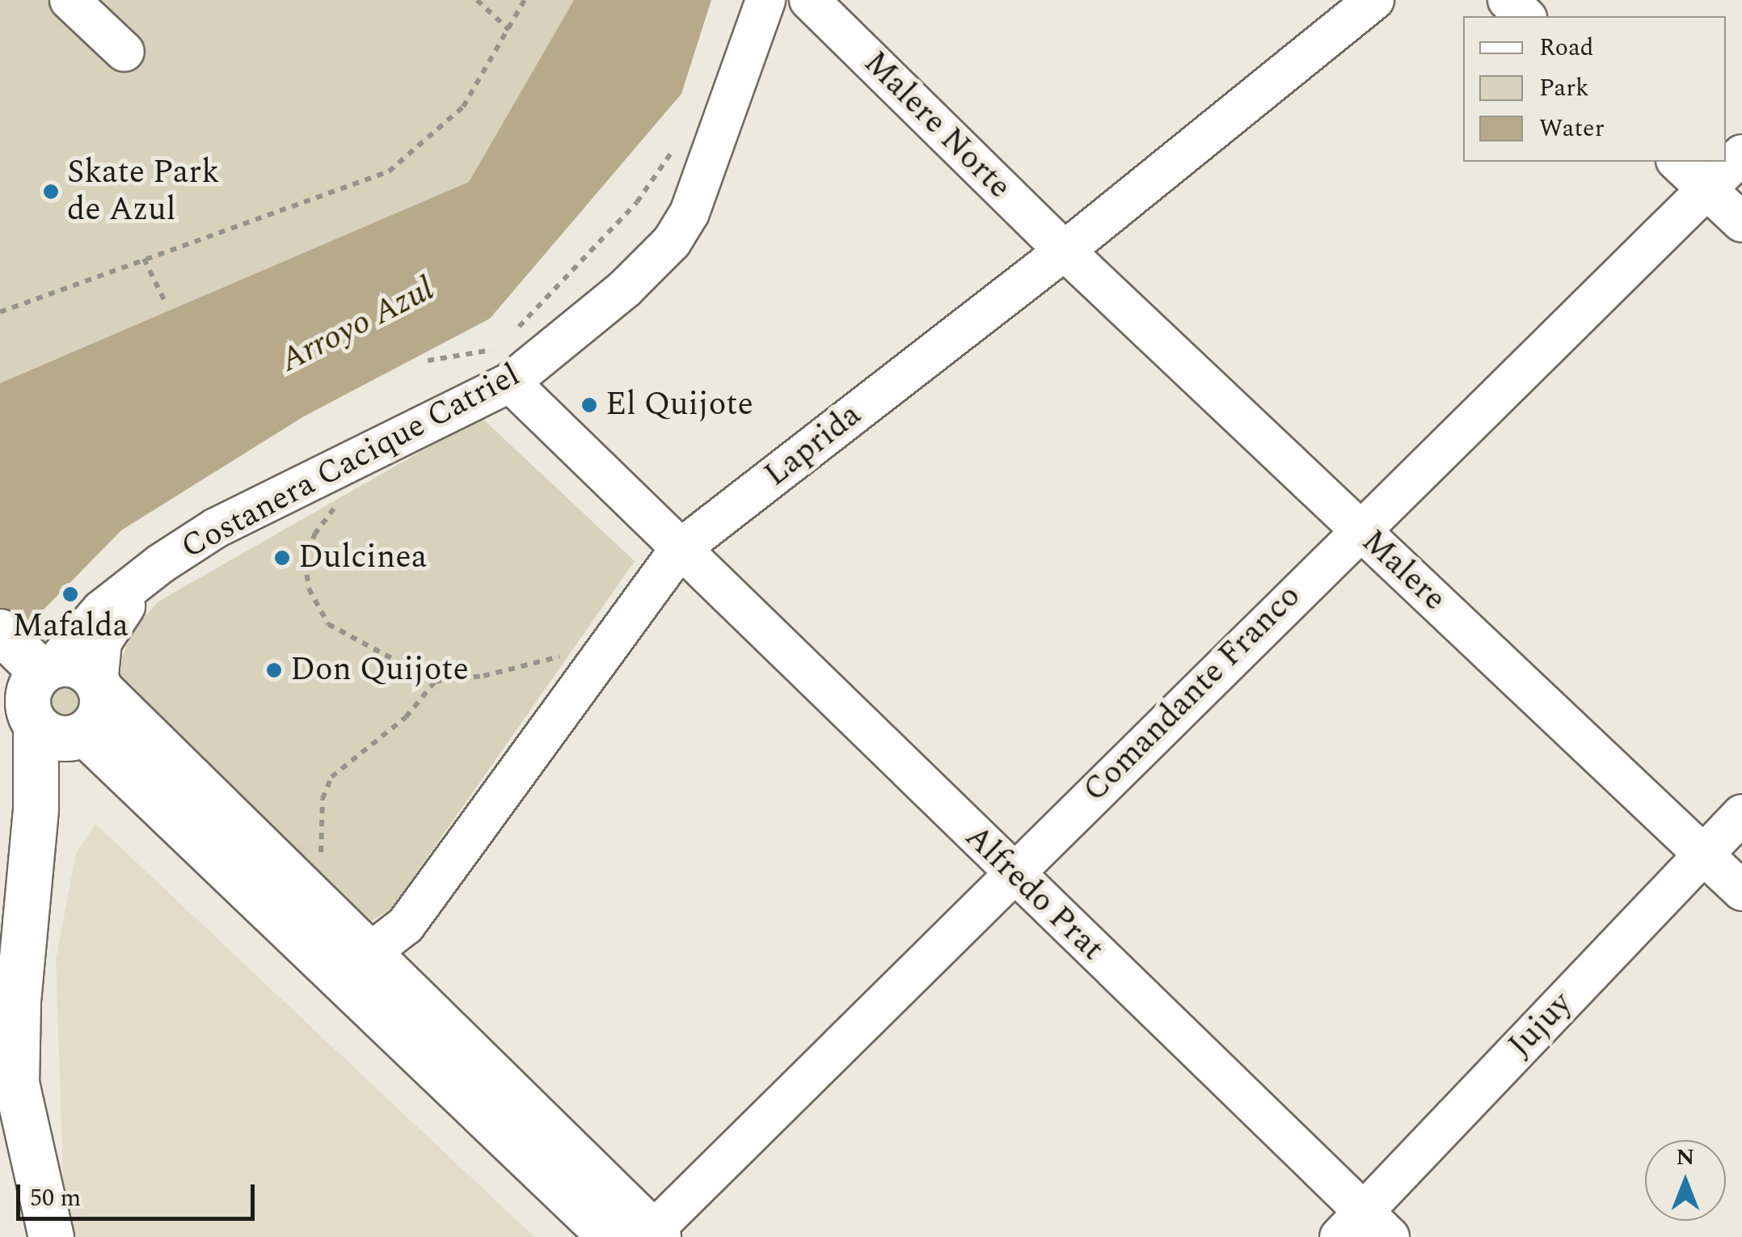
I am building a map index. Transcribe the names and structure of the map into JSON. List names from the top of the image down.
{
  "streets": {
    "street": [
      "Malere Norte",
      "Laprida",
      "Costanera Cacique Catriel",
      "Malere",
      "Comandante Franco",
      "Alfredo Prat",
      "Jujuy"
    ]
  },
  "crossings": [
    ["Malere Norte", "Laprida"],
    ["Malere Norte", "Malere"],
    ["Laprida", "Malere"],
    ["Laprida", "Alfredo Prat"],
    ["Costanera Cacique Catriel", "Alfredo Prat"],
    ["Malere", "Comandante Franco"],
    ["Malere", "Jujuy"],
    ["Comandante Franco", "Alfredo Prat"],
    ["Alfredo Prat", "Jujuy"]
  ],
  "water": ["Arroyo Azul"],
  "places": [
    "Skate Park de Azul",
    "El Quijote",
    "Dulcinea",
    "Mafalda",
    "Don Quijote"
  ],
  "legend": ["Road", "Park", "Water"],
  "scale_bar": "50 m",
  "north": "top"
}
